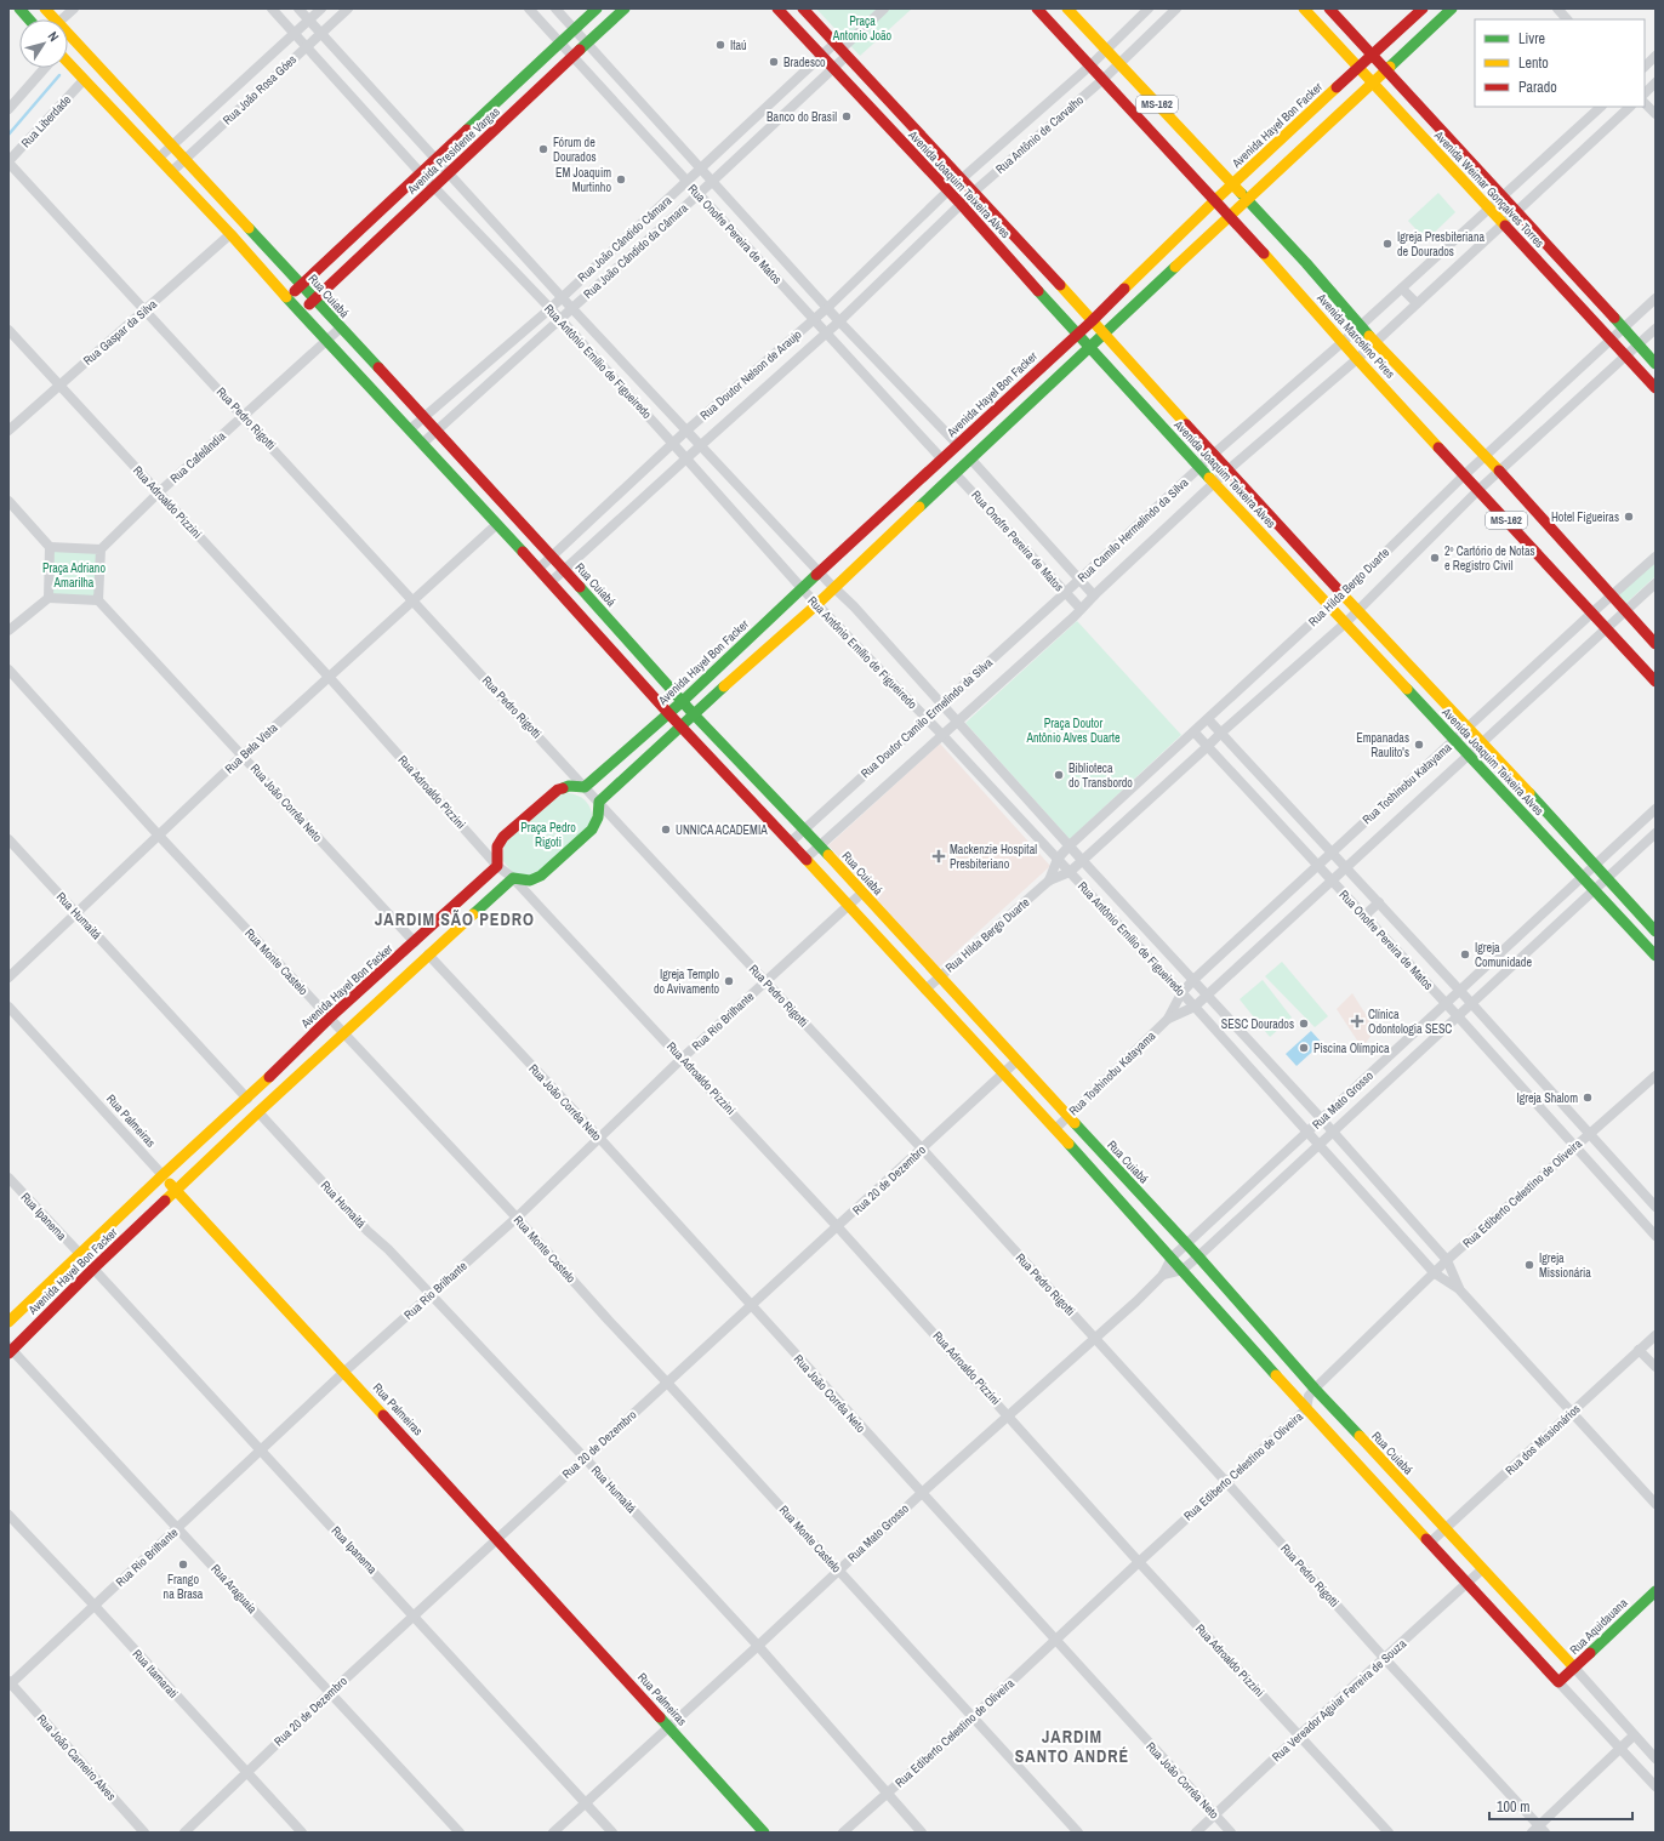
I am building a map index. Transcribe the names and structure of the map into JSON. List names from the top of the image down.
{
  "streets": {
    "main road": [
      "MS-162",
      "Avenida Hayel Bon Facker",
      "Avenida Presidente Vargas",
      "Avenida Joaquim Teixeira Alves",
      "Avenida Weimar Gonçalves Torres",
      "Rua Cuiabá",
      "Avenida Marcelino Pires",
      "Rua Palmeiras",
      "Rua Aquidauana"
    ],
    "street": [
      "Rua João Rosa Góes",
      "Rua Liberdade",
      "Rua Antônio de Carvalho",
      "Rua Onofre Pereira de Matos",
      "Rua João Cândido Câmara",
      "Rua João Cândido da Câmara",
      "Rua Gaspar da Silva",
      "Rua Antônio Emílio de Figueiredo",
      "Rua Doutor Nelson de Araujo",
      "Rua Pedro Rigotti",
      "Rua Cafelândia",
      "Rua Adroaldo Pizzini",
      "Rua Camilo Hermelindo da Silva",
      "Rua Hilda Bergo Duarte",
      "Rua Doutor Camilo Ermelindo da Silva",
      "Rua Bela Vista",
      "Rua Toshinobu Katayama",
      "Rua João Corrêa Neto",
      "Rua Humaitá",
      "Rua Monte Castelo",
      "Rua Rio Brilhante",
      "Rua Mato Grosso",
      "Rua 20 de Dezembro",
      "Rua Ediberto Celestino de Oliveira",
      "Rua Ipanema",
      "Rua dos Missionários",
      "Rua Araguaia",
      "Rua Itamarati",
      "Rua Vereador Aguiar Ferreira de Souza",
      "Rua João Carneiro Alves"
    ]
  },
  "crossings": [
    ["Rua João Rosa Góes", "Rua Cuiabá"],
    ["Rua João Rosa Góes", "Rua Antônio Emílio de Figueiredo"],
    ["Rua Liberdade", "Rua Pedro Rigotti"],
    ["Avenida Hayel Bon Facker", "Avenida Joaquim Teixeira Alves"],
    ["Avenida Hayel Bon Facker", "Avenida Weimar Gonçalves Torres"],
    ["Avenida Hayel Bon Facker", "Rua Onofre Pereira de Matos"],
    ["Avenida Hayel Bon Facker", "Rua Cuiabá"],
    ["Avenida Hayel Bon Facker", "Avenida Marcelino Pires"],
    ["Avenida Hayel Bon Facker", "Rua Antônio Emílio de Figueiredo"],
    ["Avenida Hayel Bon Facker", "Rua Pedro Rigotti"],
    ["Avenida Hayel Bon Facker", "Rua Adroaldo Pizzini"],
    ["Avenida Hayel Bon Facker", "Rua João Corrêa Neto"],
    ["Avenida Hayel Bon Facker", "Rua Humaitá"],
    ["Avenida Hayel Bon Facker", "Rua Monte Castelo"],
    ["Avenida Hayel Bon Facker", "Rua Palmeiras"],
    ["Avenida Hayel Bon Facker", "Rua Ipanema"],
    ["Avenida Hayel Bon Facker", "Rua Araguaia"],
    ["Rua Antônio de Carvalho", "Avenida Joaquim Teixeira Alves"],
    ["Rua Antônio de Carvalho", "Avenida Marcelino Pires"],
    ["Rua Antônio de Carvalho", "Rua Doutor Nelson de Araujo"],
    ["Avenida Presidente Vargas", "Rua Onofre Pereira de Matos"],
    ["Avenida Presidente Vargas", "Rua Cuiabá"],
    ["Avenida Presidente Vargas", "Rua Antônio Emílio de Figueiredo"],
    ["Avenida Joaquim Teixeira Alves", "Rua João Cândido Câmara"],
    ["Avenida Joaquim Teixeira Alves", "Rua João Cândido da Câmara"],
    ["Avenida Joaquim Teixeira Alves", "Rua Doutor Nelson de Araujo"],
    ["Avenida Joaquim Teixeira Alves", "Rua Camilo Hermelindo da Silva"],
    ["Avenida Joaquim Teixeira Alves", "Rua Hilda Bergo Duarte"],
    ["Avenida Joaquim Teixeira Alves", "Rua Toshinobu Katayama"],
    ["Avenida Joaquim Teixeira Alves", "Rua Mato Grosso"],
    ["Avenida Weimar Gonçalves Torres", "Rua Hilda Bergo Duarte"],
    ["Rua Onofre Pereira de Matos", "Rua João Cândido Câmara"],
    ["Rua Onofre Pereira de Matos", "Rua João Cândido da Câmara"],
    ["Rua Onofre Pereira de Matos", "Rua Doutor Nelson de Araujo"],
    ["Rua Onofre Pereira de Matos", "Rua Camilo Hermelindo da Silva"],
    ["Rua Onofre Pereira de Matos", "Rua Hilda Bergo Duarte"],
    ["Rua Onofre Pereira de Matos", "Rua Doutor Camilo Ermelindo da Silva"],
    ["Rua Onofre Pereira de Matos", "Rua Toshinobu Katayama"],
    ["Rua Onofre Pereira de Matos", "Rua Mato Grosso"],
    ["Rua Onofre Pereira de Matos", "Rua Ediberto Celestino de Oliveira"],
    ["Rua João Cândido Câmara", "Rua João Cândido da Câmara"],
    ["Rua João Cândido Câmara", "Rua Cuiabá"],
    ["Rua João Cândido Câmara", "Rua Antônio Emílio de Figueiredo"],
    ["Rua João Cândido da Câmara", "Rua Cuiabá"],
    ["Rua João Cândido da Câmara", "Rua Antônio Emílio de Figueiredo"],
    ["Rua Cuiabá", "Rua Doutor Nelson de Araujo"],
    ["Rua Cuiabá", "Rua Cafelândia"],
    ["Rua Cuiabá", "Rua Hilda Bergo Duarte"],
    ["Rua Cuiabá", "Rua Doutor Camilo Ermelindo da Silva"],
    ["Rua Cuiabá", "Rua Toshinobu Katayama"],
    ["Rua Cuiabá", "Rua Rio Brilhante"],
    ["Rua Cuiabá", "Rua Mato Grosso"],
    ["Rua Cuiabá", "Rua 20 de Dezembro"],
    ["Rua Cuiabá", "Rua Ediberto Celestino de Oliveira"],
    ["Rua Cuiabá", "Rua dos Missionários"],
    ["Rua Cuiabá", "Rua Aquidauana"],
    ["Rua Cuiabá", "Rua Vereador Aguiar Ferreira de Souza"],
    ["Rua Gaspar da Silva", "Rua Pedro Rigotti"],
    ["Rua Gaspar da Silva", "Rua Adroaldo Pizzini"],
    ["Avenida Marcelino Pires", "Rua Hilda Bergo Duarte"],
    ["Avenida Marcelino Pires", "Rua Toshinobu Katayama"],
    ["Rua Antônio Emílio de Figueiredo", "Rua Doutor Nelson de Araujo"],
    ["Rua Antônio Emílio de Figueiredo", "Rua Hilda Bergo Duarte"],
    ["Rua Antônio Emílio de Figueiredo", "Rua Doutor Camilo Ermelindo da Silva"],
    ["Rua Antônio Emílio de Figueiredo", "Rua Toshinobu Katayama"],
    ["Rua Antônio Emílio de Figueiredo", "Rua Mato Grosso"],
    ["Rua Antônio Emílio de Figueiredo", "Rua Ediberto Celestino de Oliveira"],
    ["Rua Antônio Emílio de Figueiredo", "Rua dos Missionários"],
    ["Rua Pedro Rigotti", "Rua Cafelândia"],
    ["Rua Pedro Rigotti", "Rua Bela Vista"],
    ["Rua Pedro Rigotti", "Rua Rio Brilhante"],
    ["Rua Pedro Rigotti", "Rua Mato Grosso"],
    ["Rua Pedro Rigotti", "Rua 20 de Dezembro"],
    ["Rua Pedro Rigotti", "Rua Ediberto Celestino de Oliveira"],
    ["Rua Pedro Rigotti", "Rua Vereador Aguiar Ferreira de Souza"],
    ["Rua Cafelândia", "Rua Adroaldo Pizzini"],
    ["Rua Adroaldo Pizzini", "Rua Bela Vista"],
    ["Rua Adroaldo Pizzini", "Rua Rio Brilhante"],
    ["Rua Adroaldo Pizzini", "Rua Mato Grosso"],
    ["Rua Adroaldo Pizzini", "Rua 20 de Dezembro"],
    ["Rua Adroaldo Pizzini", "Rua Ediberto Celestino de Oliveira"],
    ["Rua Adroaldo Pizzini", "Rua Vereador Aguiar Ferreira de Souza"],
    ["Rua Camilo Hermelindo da Silva", "Rua Doutor Camilo Ermelindo da Silva"],
    ["Rua Bela Vista", "Rua João Corrêa Neto"],
    ["Rua Bela Vista", "Rua Humaitá"],
    ["Rua Bela Vista", "Rua Monte Castelo"],
    ["Rua João Corrêa Neto", "Rua Rio Brilhante"],
    ["Rua João Corrêa Neto", "Rua Mato Grosso"],
    ["Rua João Corrêa Neto", "Rua 20 de Dezembro"],
    ["Rua João Corrêa Neto", "Rua Ediberto Celestino de Oliveira"],
    ["Rua João Corrêa Neto", "Rua Vereador Aguiar Ferreira de Souza"],
    ["Rua Humaitá", "Rua Rio Brilhante"],
    ["Rua Humaitá", "Rua Mato Grosso"],
    ["Rua Humaitá", "Rua 20 de Dezembro"],
    ["Rua Humaitá", "Rua Ediberto Celestino de Oliveira"],
    ["Rua Monte Castelo", "Rua Rio Brilhante"],
    ["Rua Monte Castelo", "Rua Mato Grosso"],
    ["Rua Monte Castelo", "Rua 20 de Dezembro"],
    ["Rua Monte Castelo", "Rua Ediberto Celestino de Oliveira"],
    ["Rua Rio Brilhante", "Rua Palmeiras"],
    ["Rua Rio Brilhante", "Rua Ipanema"],
    ["Rua Rio Brilhante", "Rua Araguaia"],
    ["Rua Rio Brilhante", "Rua Itamarati"],
    ["Rua Rio Brilhante", "Rua João Carneiro Alves"],
    ["Rua Mato Grosso", "Rua Palmeiras"],
    ["Rua Mato Grosso", "Rua Ipanema"],
    ["Rua Palmeiras", "Rua 20 de Dezembro"],
    ["Rua 20 de Dezembro", "Rua Ipanema"],
    ["Rua 20 de Dezembro", "Rua Araguaia"],
    ["Rua 20 de Dezembro", "Rua Itamarati"]
  ],
  "districts": ["JARDIM SÃO PEDRO", "JARDIM SANTO ANDRÉ"],
  "parks": [
    "Praça Antonio João",
    "Praça Adriano Amarilha",
    "Praça Doutor Antônio Alves Duarte",
    "Praça Pedro Rigoti"
  ],
  "places": {
    "other": [
      "Itaú",
      "Bradesco",
      "Banco do Brasil",
      "Fórum de Dourados",
      "EM Joaquim Murtinho",
      "Igreja Presbiteriana de Dourados",
      "Hotel Figueiras",
      "2º Cartório de Notas e Registro Civil",
      "Empanadas Raulito's",
      "Biblioteca do Transbordo",
      "UNNICA ACADEMIA",
      "Igreja Comunidade",
      "Igreja Templo do Avivamento",
      "SESC Dourados",
      "Piscina Olímpica",
      "Igreja Shalom",
      "Igreja Missionária",
      "Frango na Brasa"
    ],
    "health": ["Mackenzie Hospital Presbiteriano", "Clínica Odontologia SESC"]
  },
  "legend": ["Livre", "Lento", "Parado"],
  "scale_bar": "100 m",
  "north": "top right"
}
